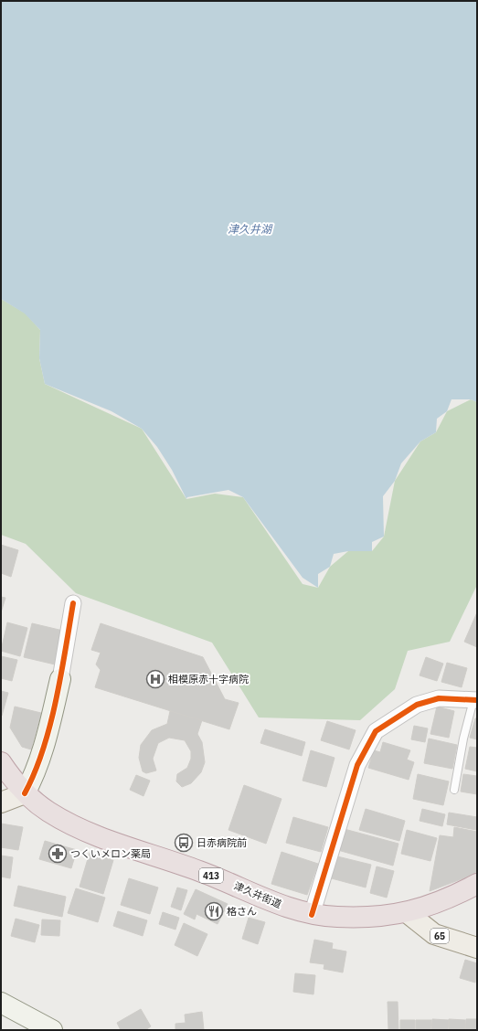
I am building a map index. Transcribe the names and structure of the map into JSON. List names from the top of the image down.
{
  "streets": {
    "highway": ["413", "津久井街道"],
    "main road": ["65"]
  },
  "crossings": [
    ["津久井街道", "65"]
  ],
  "water": ["津久井湖"],
  "places": {
    "hospital": ["相模原赤十字病院"],
    "bus stop": ["日赤病院前"],
    "pharmacy": ["つくいメロン薬局"],
    "restaurant": ["格さん"]
  }
}
